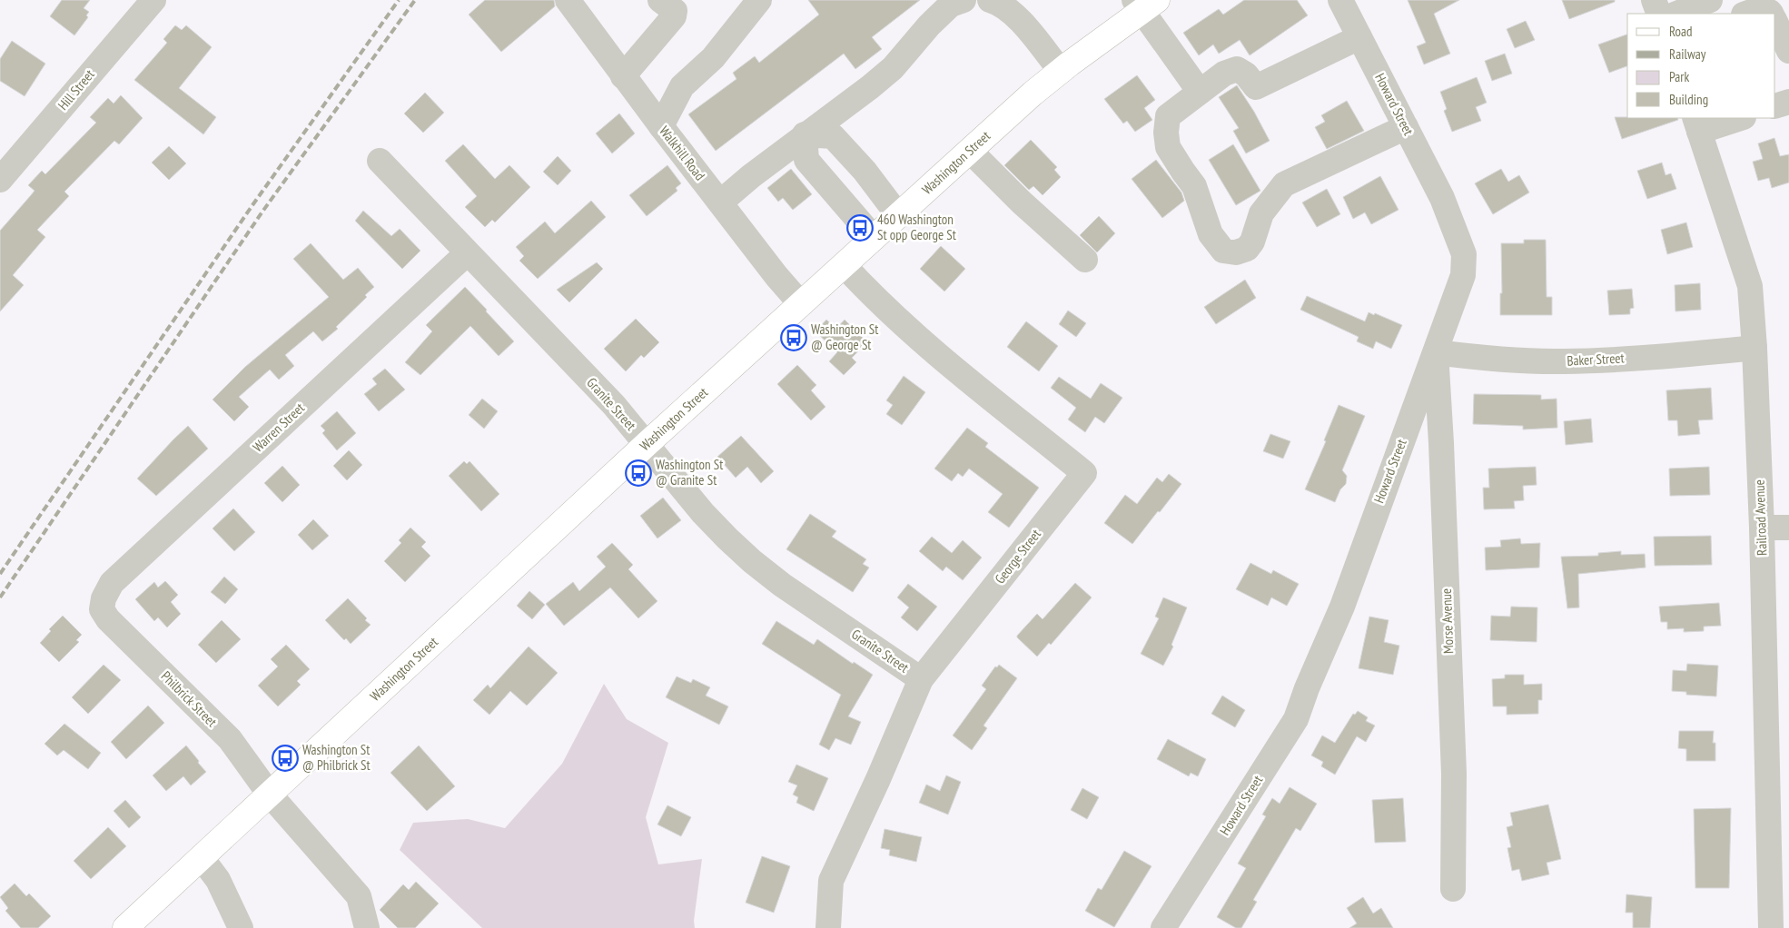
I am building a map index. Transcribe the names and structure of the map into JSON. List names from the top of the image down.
{
  "streets": {
    "main road": ["Washington Street"],
    "street": [
      "Hill Street",
      "Howard Street",
      "Walkhill Road",
      "Baker Street",
      "Granite Street",
      "Warren Street",
      "Railroad Avenue",
      "George Street",
      "Morse Avenue",
      "Philbrick Street"
    ]
  },
  "crossings": [
    ["Howard Street", "Baker Street"],
    ["Howard Street", "Morse Avenue"],
    ["Walkhill Road", "Washington Street"],
    ["Washington Street", "Granite Street"],
    ["Washington Street", "George Street"],
    ["Washington Street", "Philbrick Street"],
    ["Baker Street", "Railroad Avenue"],
    ["Baker Street", "Morse Avenue"],
    ["Granite Street", "Warren Street"],
    ["Granite Street", "George Street"],
    ["Warren Street", "Philbrick Street"]
  ],
  "places": {
    "bus stop": [
      "460 Washington St opp George St",
      "Washington St @ George St",
      "Washington St @ Granite St",
      "Washington St @ Philbrick St"
    ]
  },
  "legend": [
    "Road",
    "Railway",
    "Park",
    "Building"
  ]
}
